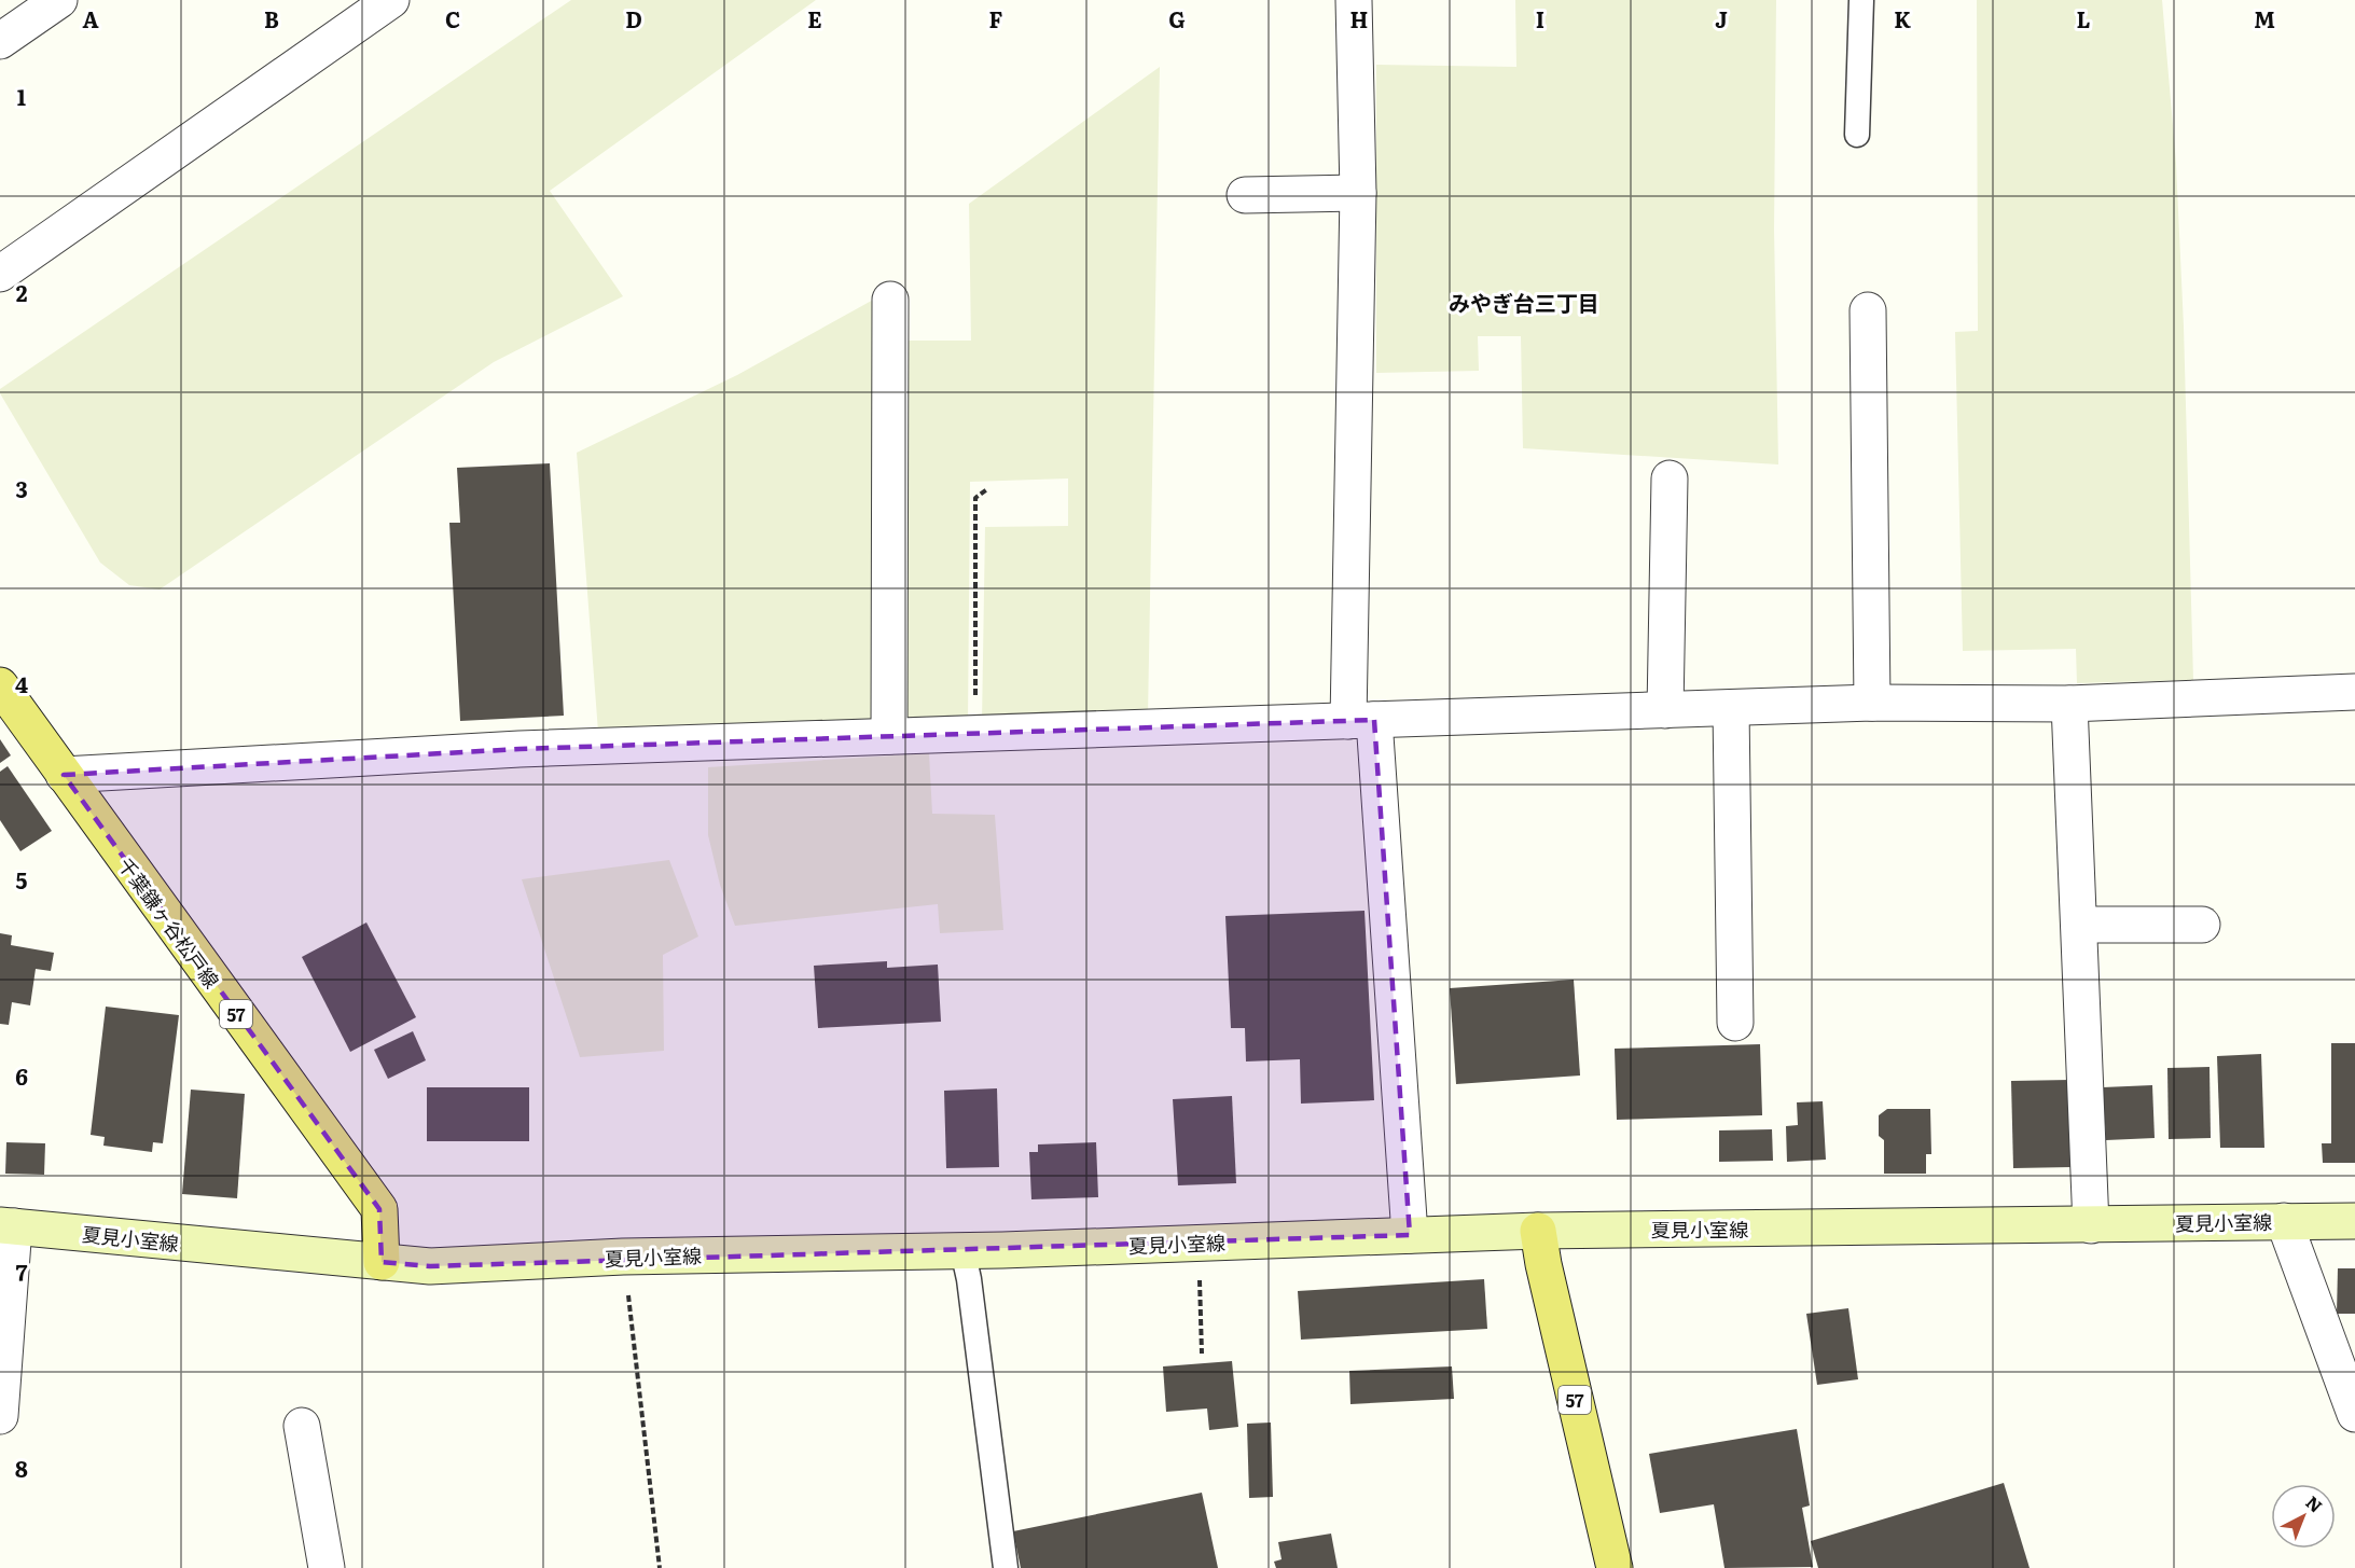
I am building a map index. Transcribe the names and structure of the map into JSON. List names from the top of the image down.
{
  "streets": {
    "main road": ["千葉鎌ヶ谷松戸線", "57", "夏見小室線"]
  },
  "crossings": [
    ["千葉鎌ヶ谷松戸線", "夏見小室線"],
    ["57", "夏見小室線"]
  ],
  "districts": ["みやぎ台三丁目"],
  "north": "top right",
  "grid": {
    "columns": [
      "A",
      "B",
      "C",
      "D",
      "E",
      "F",
      "G",
      "H",
      "I",
      "J",
      "K",
      "L",
      "M"
    ],
    "rows": [
      "1",
      "2",
      "3",
      "4",
      "5",
      "6",
      "7",
      "8"
    ]
  }
}
